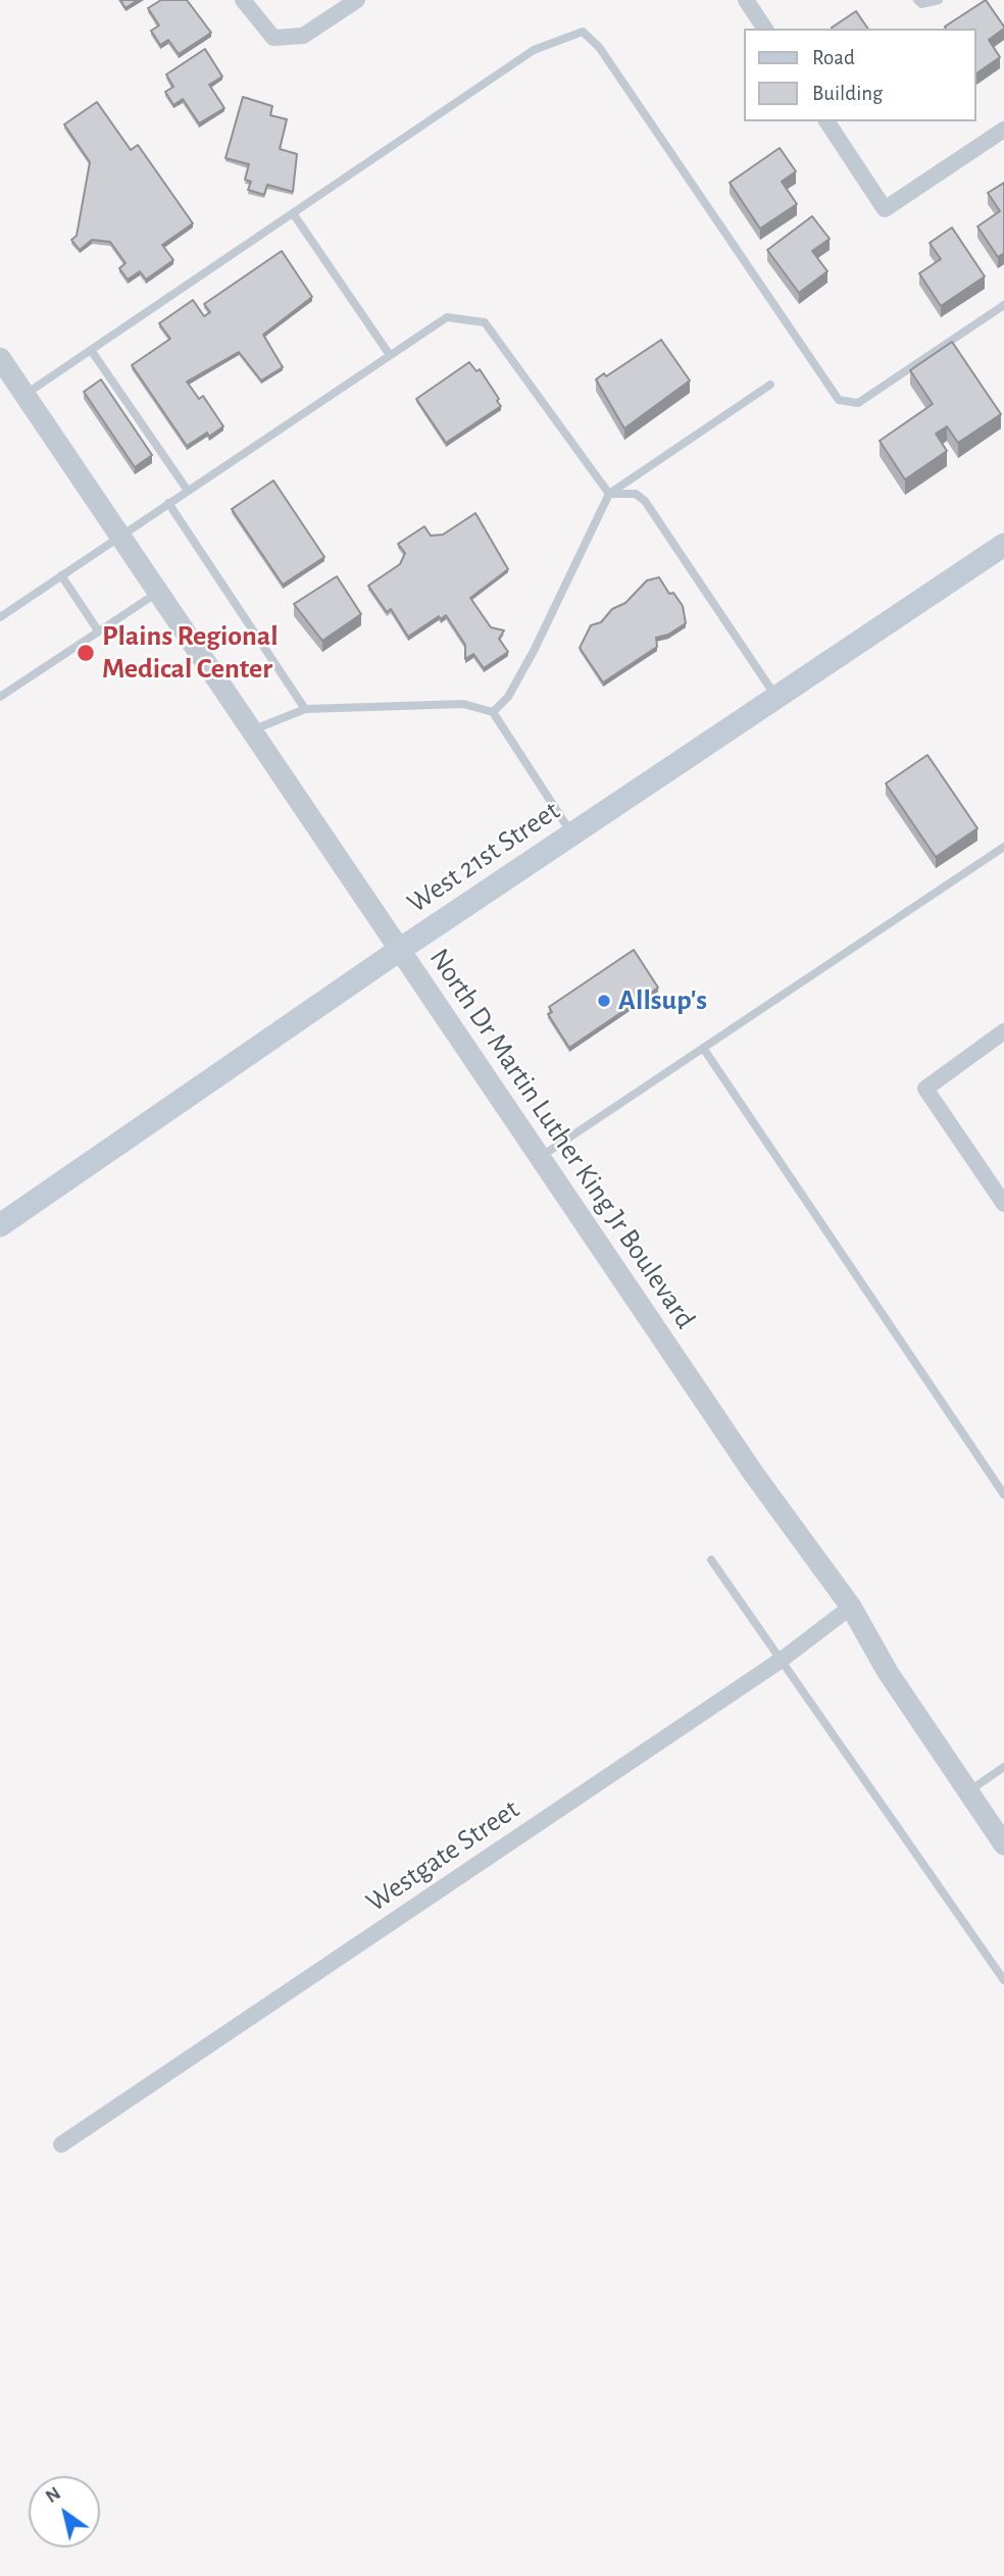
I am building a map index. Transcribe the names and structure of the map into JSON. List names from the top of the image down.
{
  "streets": {
    "main road": ["West 21st Street"],
    "street": ["North Dr Martin Luther King Jr Boulevard", "Westgate Street"]
  },
  "crossings": [
    ["West 21st Street", "North Dr Martin Luther King Jr Boulevard"],
    ["North Dr Martin Luther King Jr Boulevard", "Westgate Street"]
  ],
  "places": ["Plains Regional Medical Center", "Allsup's"],
  "legend": ["Road", "Building"],
  "north": "top left"
}
